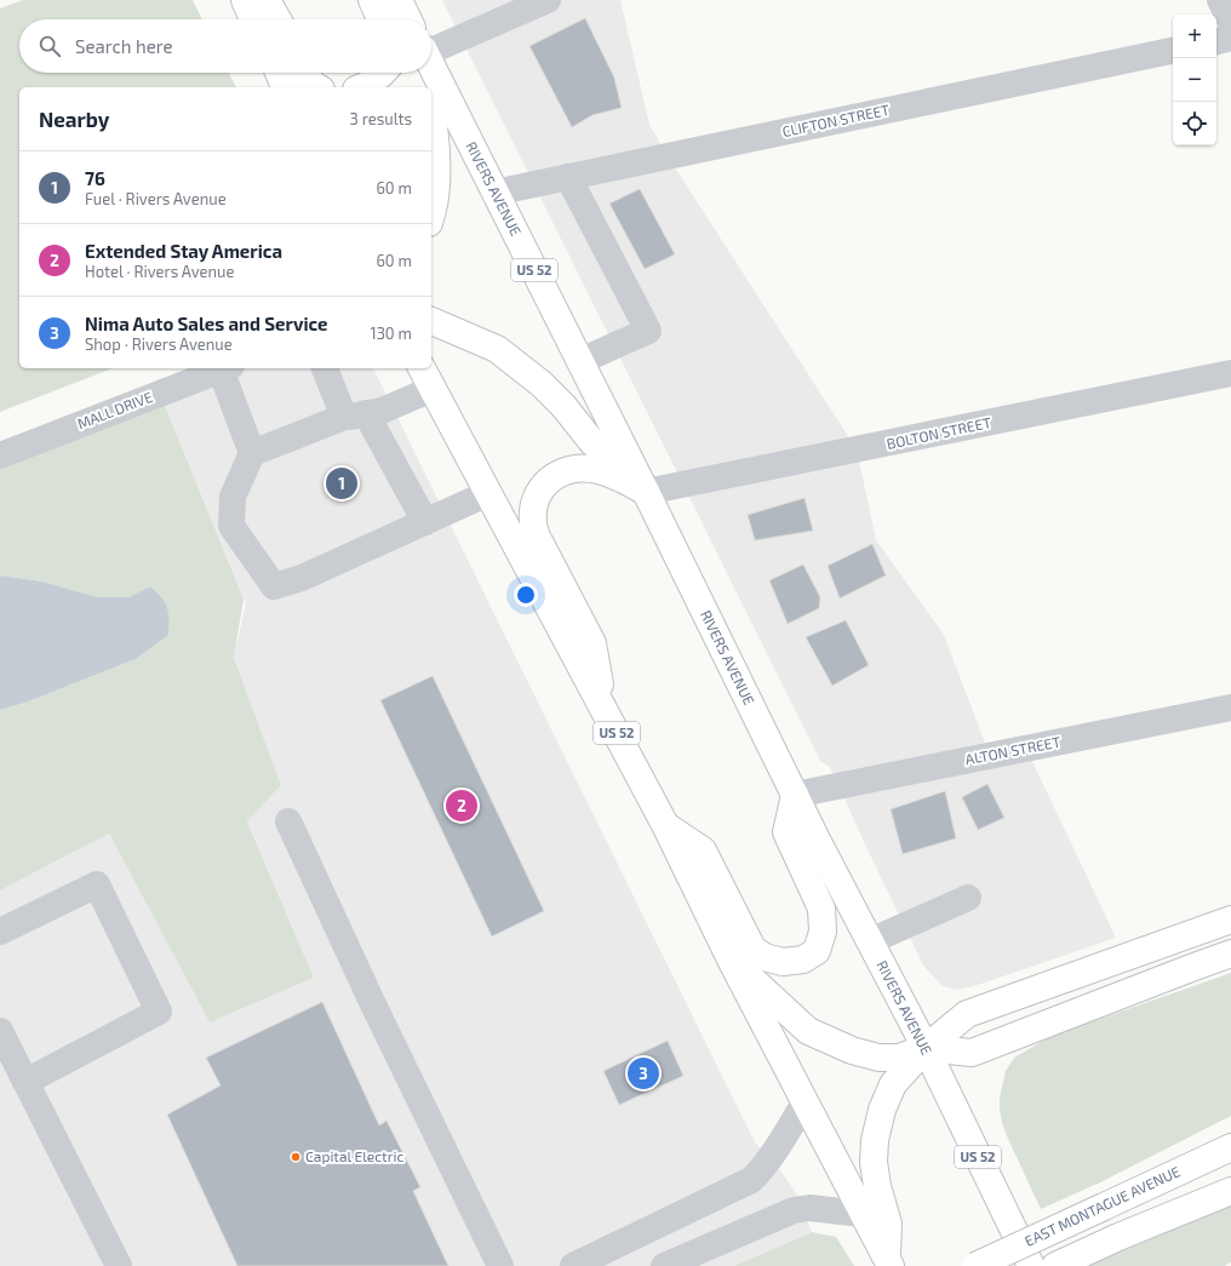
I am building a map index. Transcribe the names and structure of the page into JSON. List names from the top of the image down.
{
  "streets": {
    "main road": ["RIVERS AVENUE", "US 52", "EAST MONTAGUE AVENUE"],
    "street": [
      "CLIFTON STREET",
      "MALL DRIVE",
      "BOLTON STREET",
      "ALTON STREET"
    ]
  },
  "crossings": [
    ["CLIFTON STREET", "RIVERS AVENUE"],
    ["RIVERS AVENUE", "BOLTON STREET"],
    ["RIVERS AVENUE", "ALTON STREET"]
  ],
  "places": ["Capital Electric"],
  "page": {
    "map_buttons": ["+", "−"],
    "search": "Search here",
    "heading": ["Nearby", "3 results"],
    "list": [
      {
        "mark": "1",
        "name": "76",
        "note": "Fuel · Rivers Avenue",
        "value": "60 m"
      },
      {
        "mark": "2",
        "name": "Extended Stay America",
        "note": "Hotel · Rivers Avenue",
        "value": "60 m"
      },
      {
        "mark": "3",
        "name": "Nima Auto Sales and Service",
        "note": "Shop · Rivers Avenue",
        "value": "130 m"
      }
    ],
    "pins": ["1", "2", "3"]
  }
}
